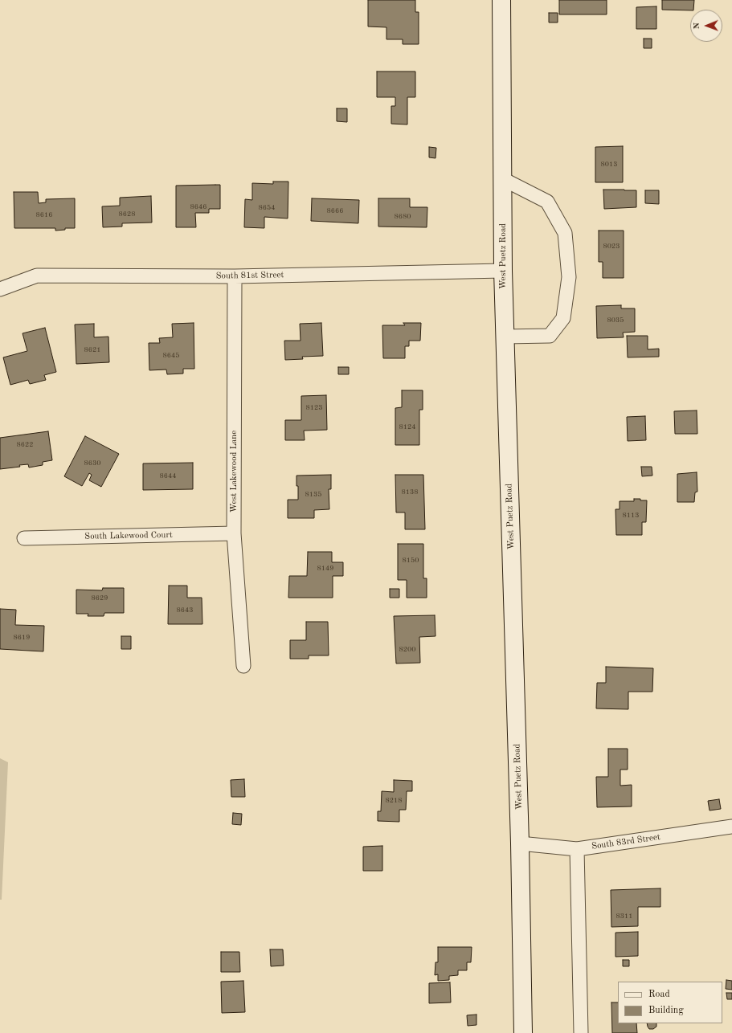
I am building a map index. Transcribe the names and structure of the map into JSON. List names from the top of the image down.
{
  "streets": {
    "street": [
      "West Puetz Road",
      "South 81st Street",
      "West Lakewood Lane",
      "South Lakewood Court",
      "South 83rd Street"
    ]
  },
  "crossings": [
    ["West Puetz Road", "South 81st Street"],
    ["West Puetz Road", "South 83rd Street"],
    ["South 81st Street", "West Lakewood Lane"],
    ["West Lakewood Lane", "South Lakewood Court"]
  ],
  "house_numbers": [
    "8013",
    "8646",
    "8654",
    "8666",
    "8628",
    "8616",
    "8680",
    "8023",
    "8035",
    "8621",
    "8645",
    "8123",
    "8124",
    "8622",
    "8630",
    "8644",
    "8138",
    "8135",
    "8113",
    "8150",
    "8149",
    "8629",
    "8643",
    "8619",
    "8200",
    "8218",
    "8311"
  ],
  "legend": ["Road", "Building"],
  "north": "left"
}
